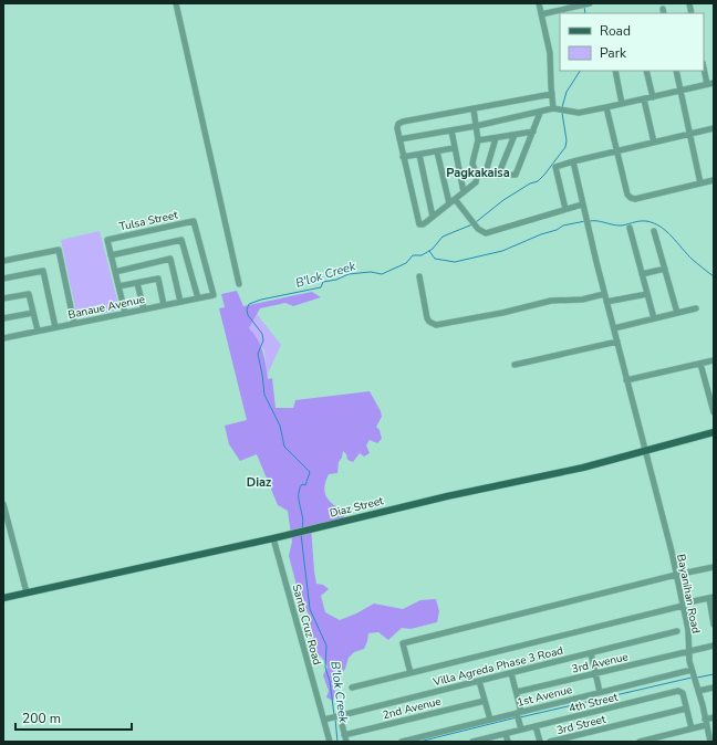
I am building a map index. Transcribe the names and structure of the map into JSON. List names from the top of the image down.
{
  "streets": {
    "main road": ["Diaz Street"],
    "street": [
      "Tulsa Street",
      "Banaue Avenue",
      "Bayanihan Road",
      "Santa Cruz Road",
      "3rd Avenue",
      "Villa Agreda Phase 3 Road",
      "1st Avenue",
      "4th Street",
      "2nd Avenue",
      "3rd Street"
    ]
  },
  "crossings": [
    ["Tulsa Street", "Banaue Avenue"],
    ["Diaz Street", "Bayanihan Road"],
    ["Diaz Street", "Santa Cruz Road"],
    ["Bayanihan Road", "3rd Avenue"],
    ["Bayanihan Road", "1st Avenue"],
    ["Santa Cruz Road", "Villa Agreda Phase 3 Road"],
    ["3rd Avenue", "4th Street"],
    ["Villa Agreda Phase 3 Road", "4th Street"],
    ["1st Avenue", "4th Street"],
    ["4th Street", "3rd Street"]
  ],
  "districts": ["Pagkakaisa", "Diaz"],
  "water": ["B'lok Creek"],
  "legend": ["Road", "Park"],
  "scale_bar": "200 m"
}
